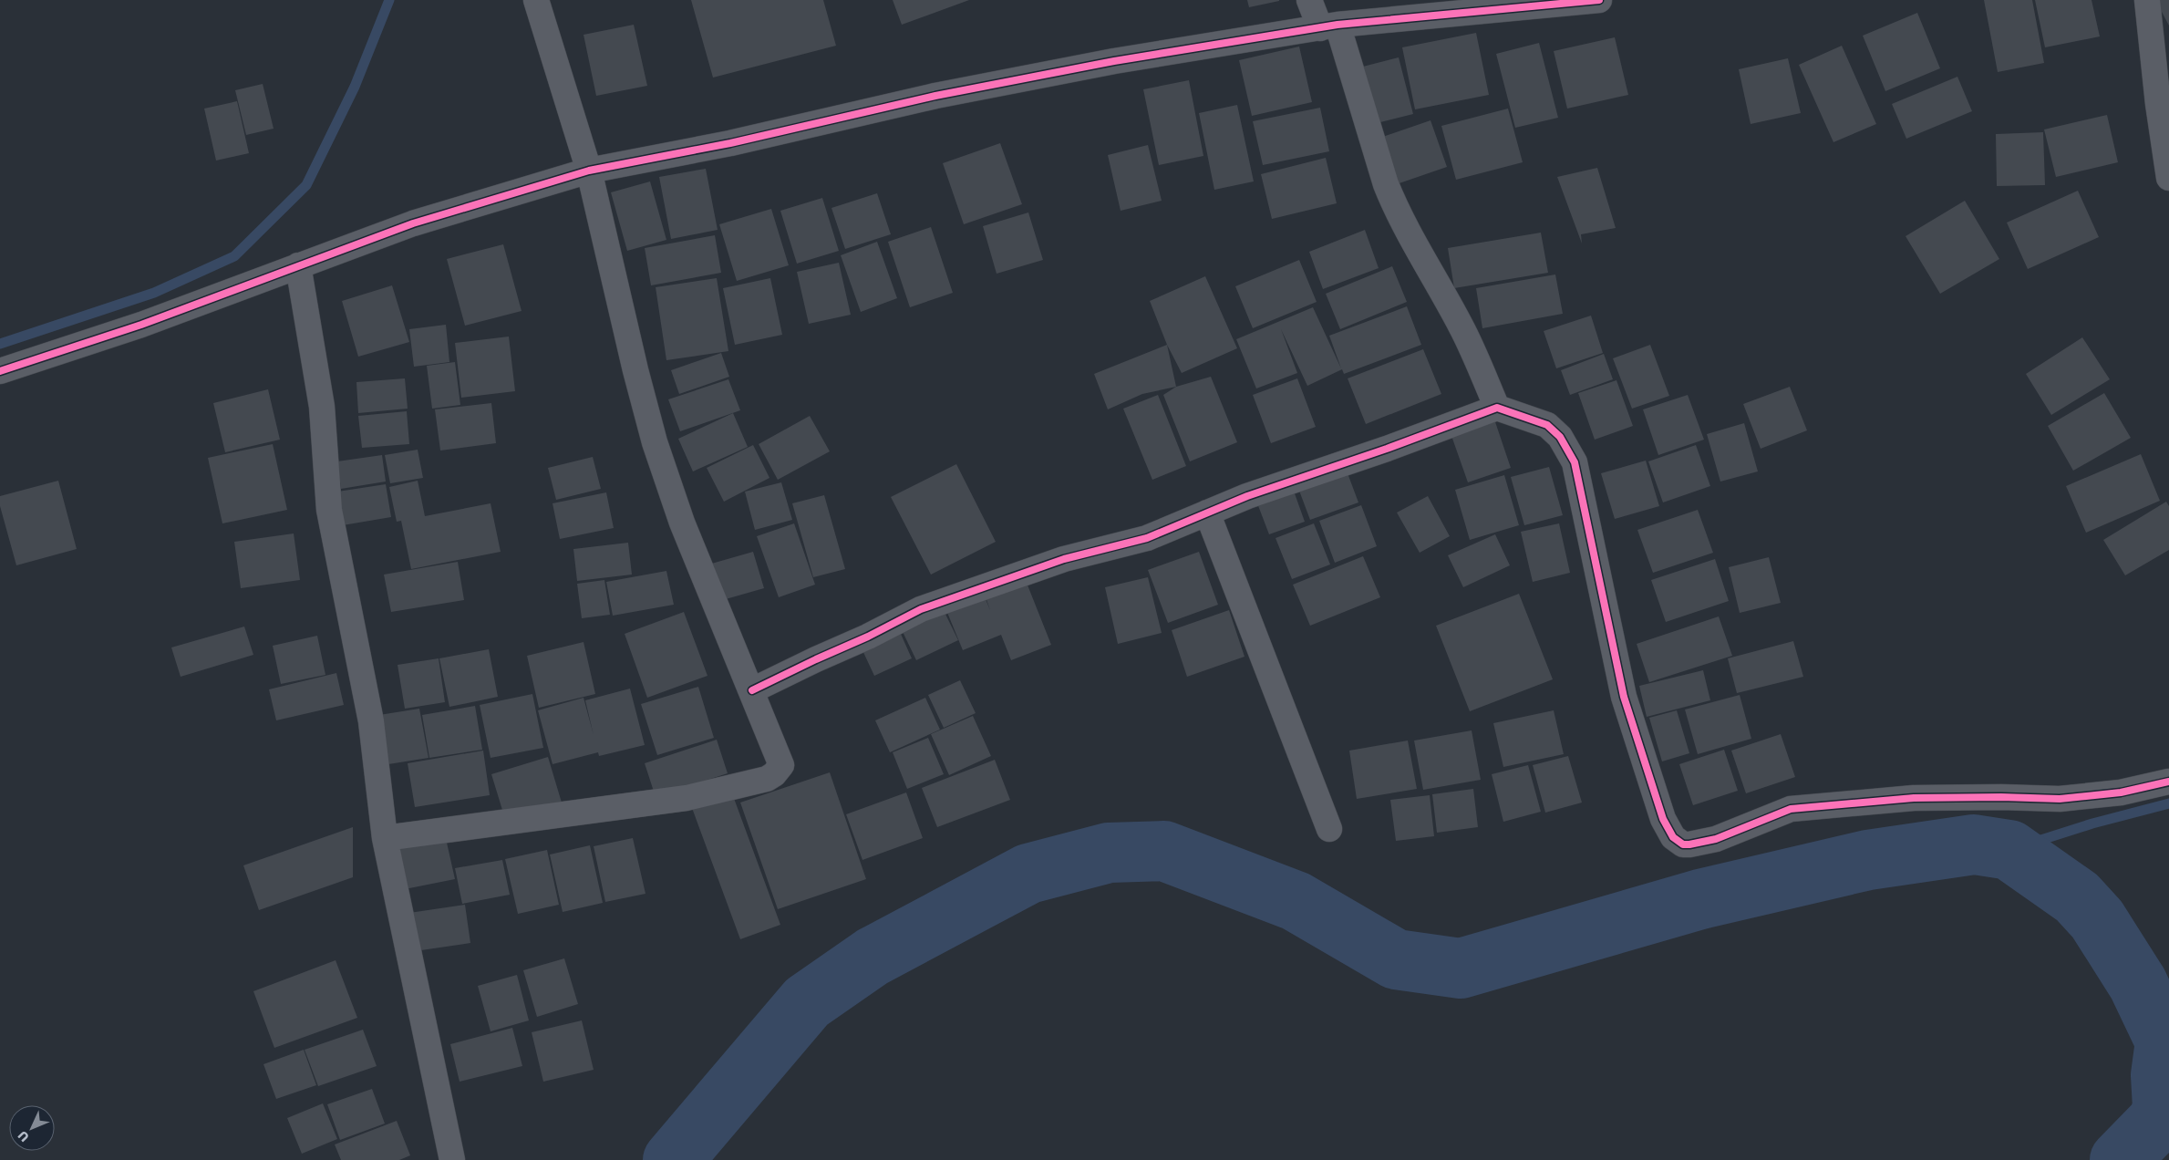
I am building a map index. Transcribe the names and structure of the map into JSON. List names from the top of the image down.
{
  "north": "bottom left"
}
